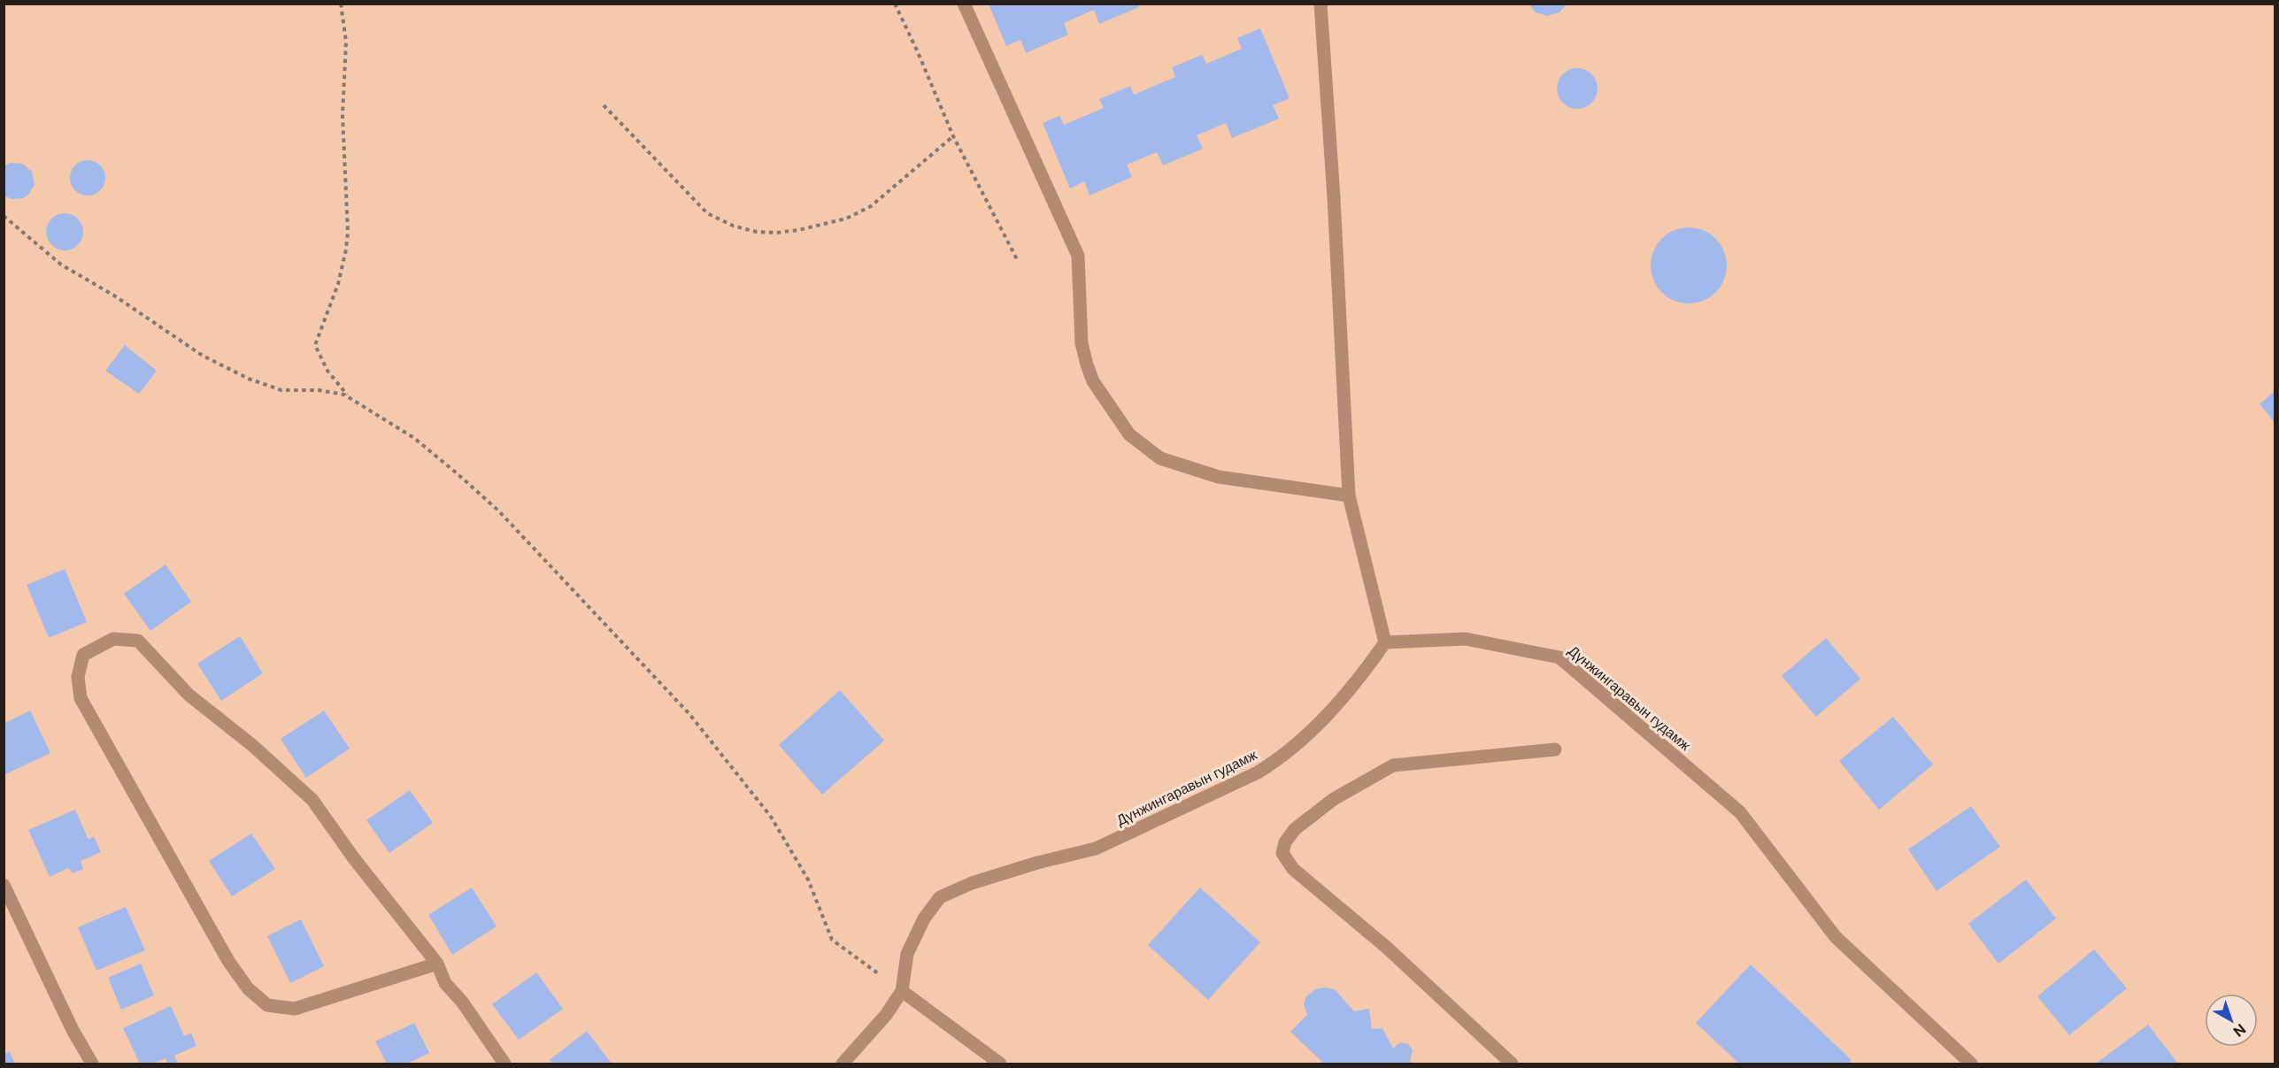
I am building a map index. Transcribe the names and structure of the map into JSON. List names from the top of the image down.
{
  "streets": {
    "street": ["Дүнжингаравын гудамж"]
  },
  "north": "bottom right"
}
